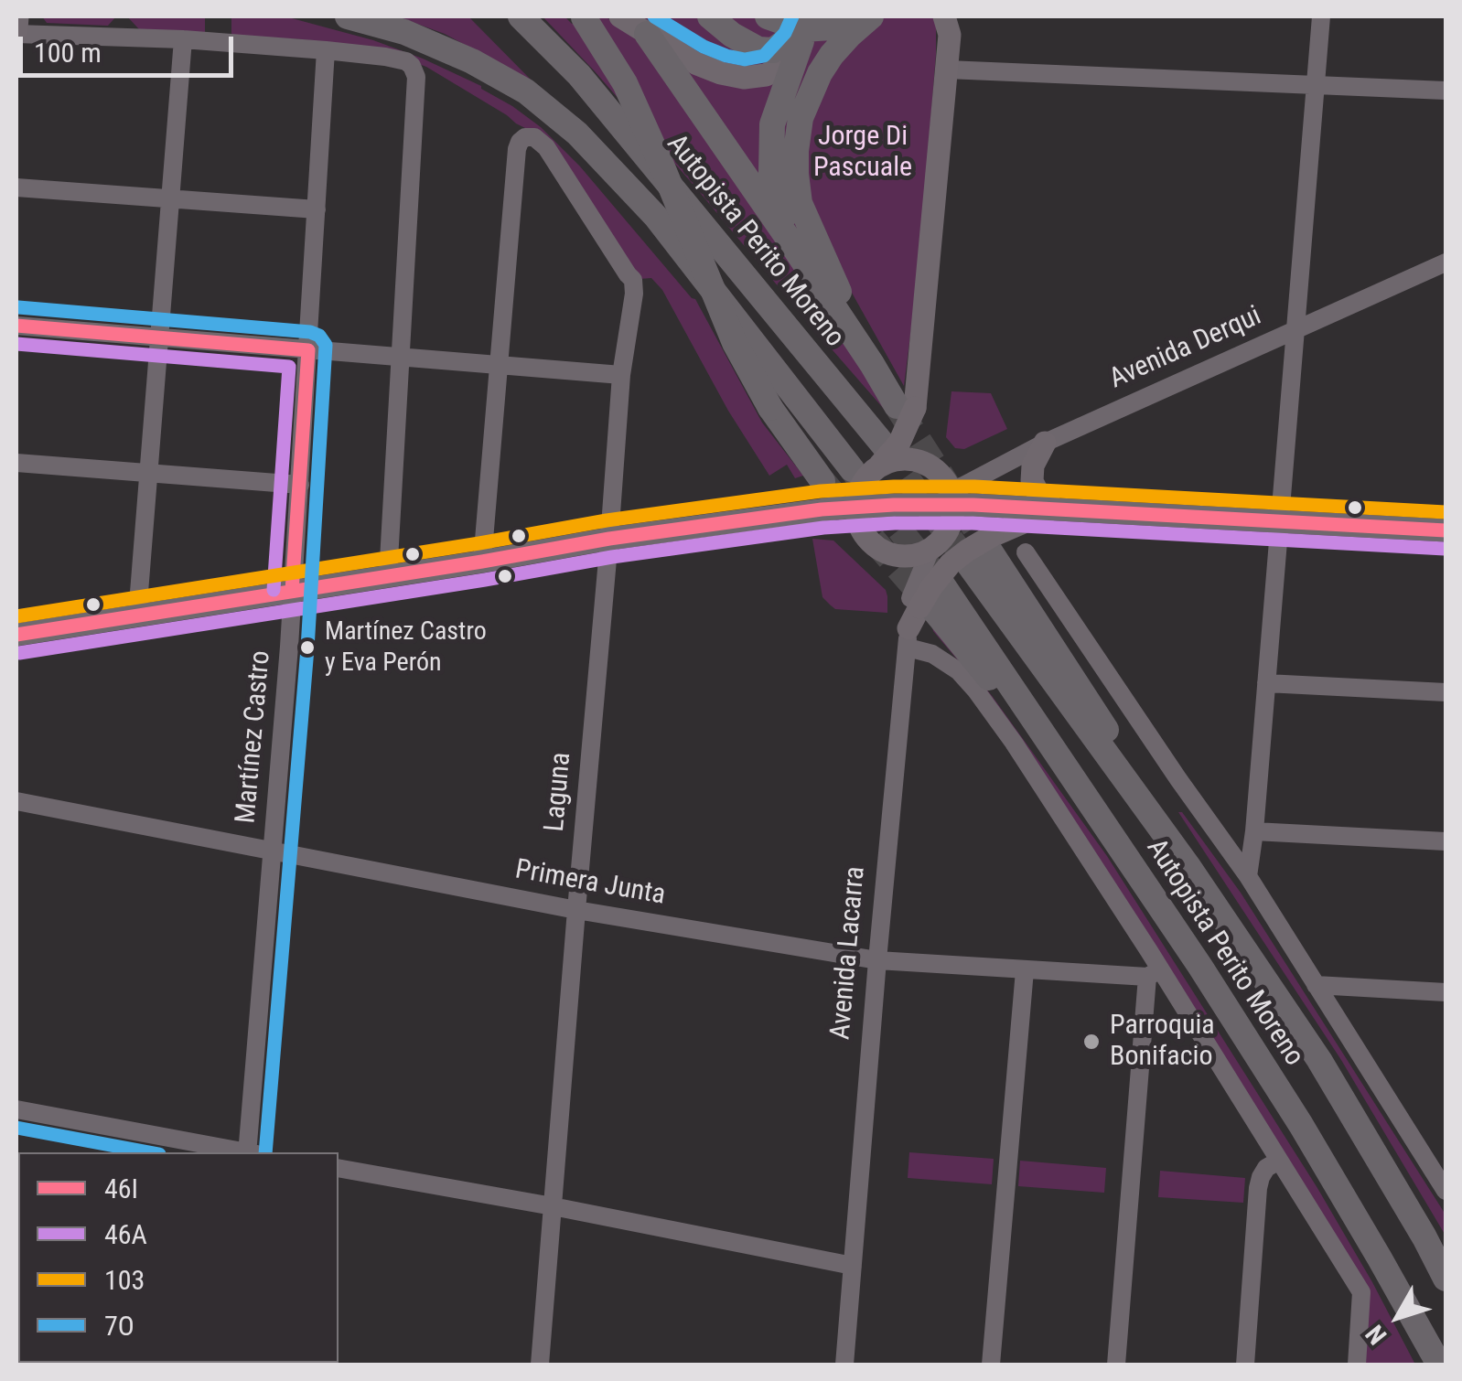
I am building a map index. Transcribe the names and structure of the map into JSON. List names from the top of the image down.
{
  "streets": {
    "highway": ["Autopista Perito Moreno"],
    "street": [
      "Avenida Derqui",
      "Martínez Castro",
      "Laguna",
      "Primera Junta",
      "Avenida Lacarra"
    ]
  },
  "crossings": [
    ["Autopista Perito Moreno", "Avenida Lacarra"],
    ["Martínez Castro", "Primera Junta"],
    ["Laguna", "Primera Junta"],
    ["Primera Junta", "Avenida Lacarra"]
  ],
  "parks": ["Jorge Di Pascuale"],
  "places": ["Martínez Castro y Eva Perón", "Parroquia Bonifacio"],
  "lines": [
    "transit line 7O",
    "transit line 46I",
    "transit line 46A",
    "transit line 103"
  ],
  "legend": [
    "46I",
    "46A",
    "103",
    "7O"
  ],
  "scale_bar": "100 m",
  "north": "bottom left"
}
